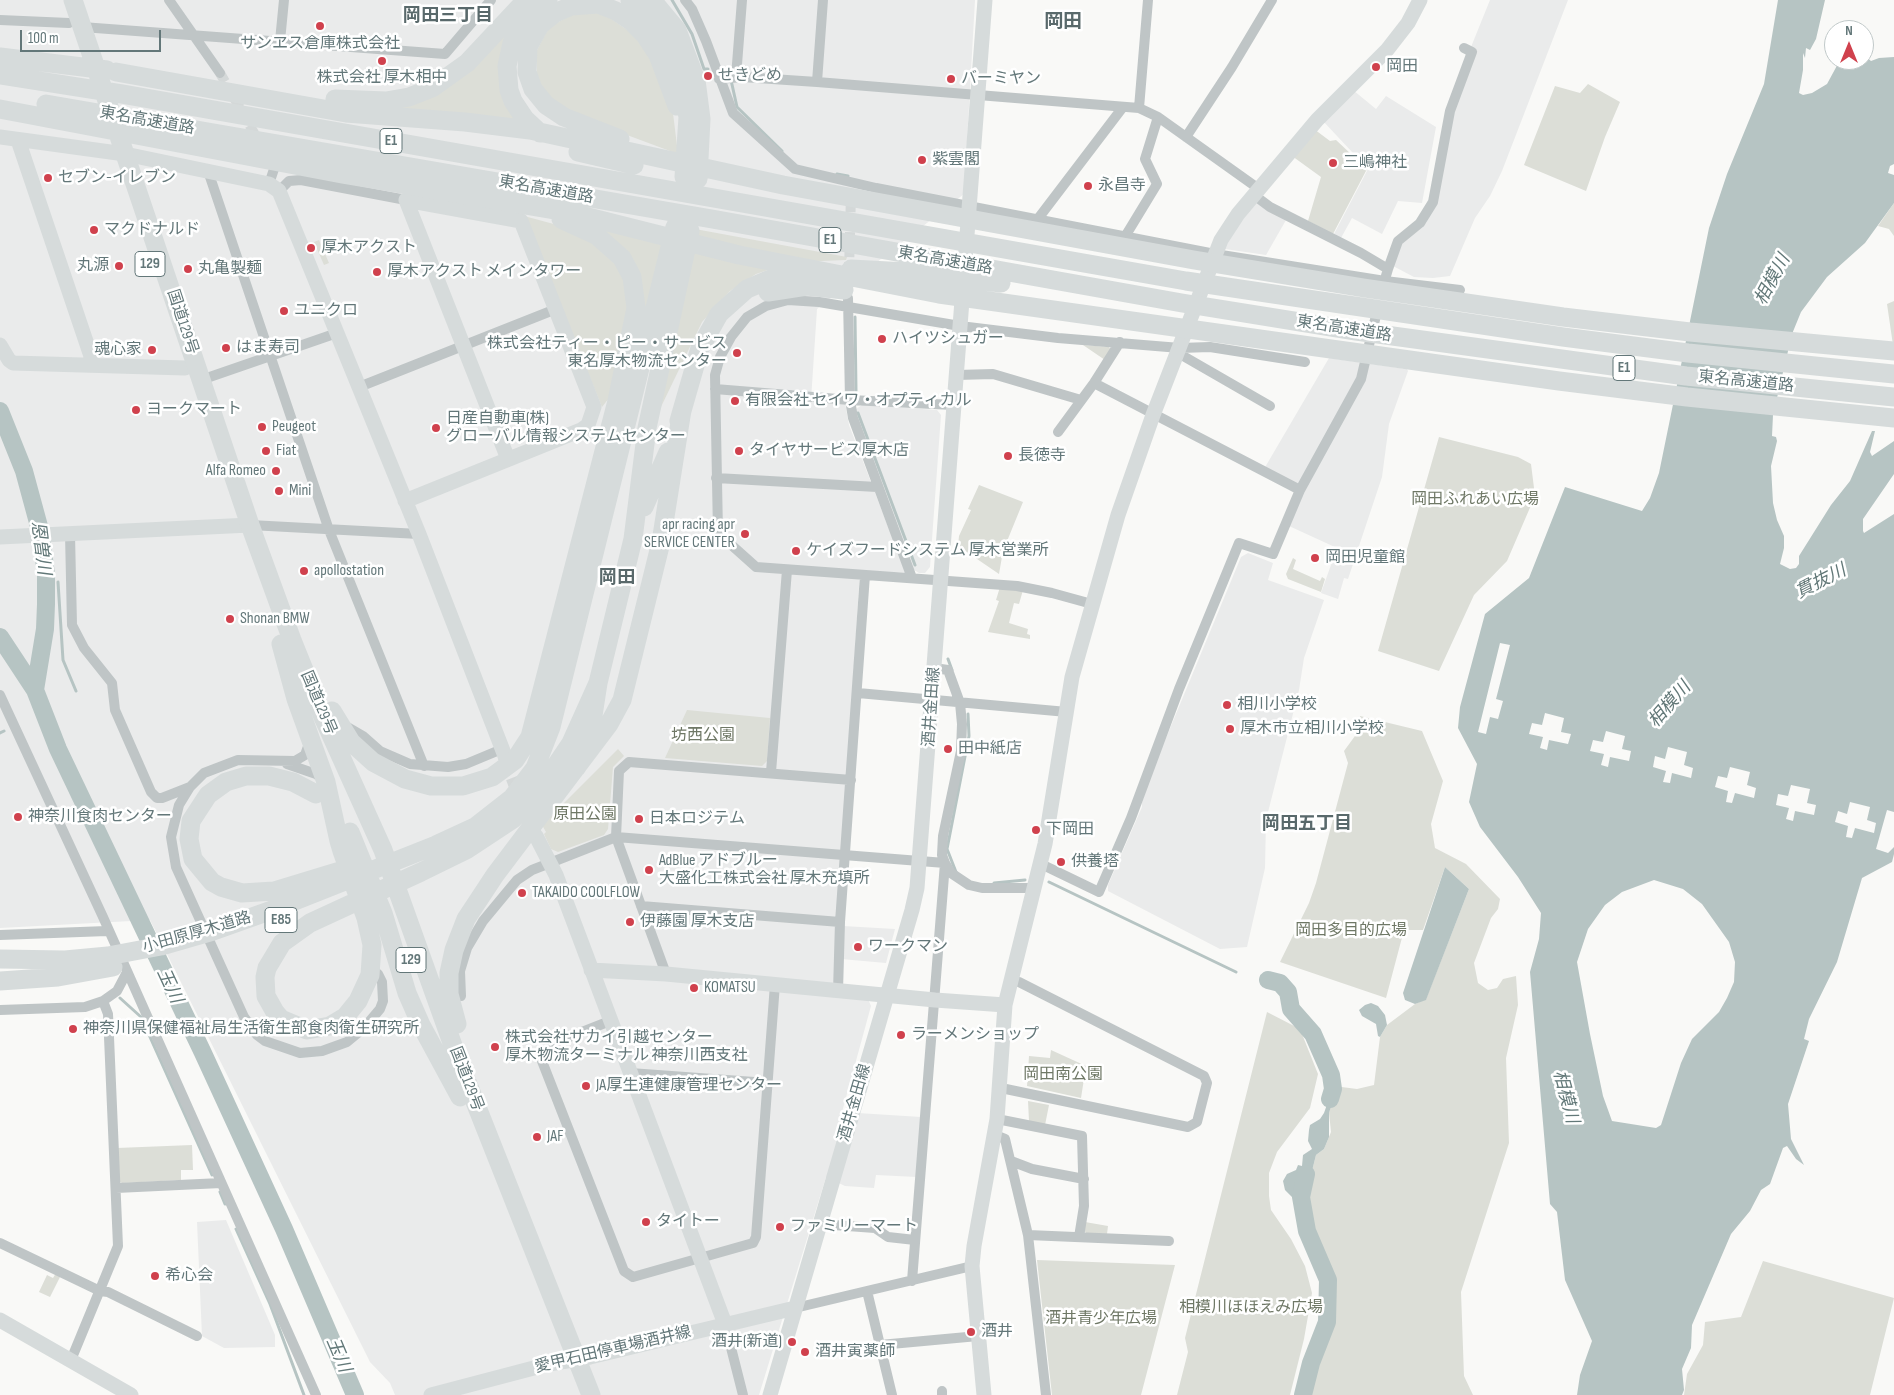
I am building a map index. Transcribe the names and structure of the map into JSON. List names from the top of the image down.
{
  "streets": {
    "highway": [
      "東名高速道路",
      "E1",
      "129",
      "国道129号",
      "E85",
      "小田原厚木道路"
    ],
    "street": ["酒井金田線", "愛甲石田停車場酒井線"]
  },
  "crossings": [
    ["国道129号", "愛甲石田停車場酒井線"],
    ["酒井金田線", "愛甲石田停車場酒井線"]
  ],
  "districts": [
    "岡田三丁目",
    "岡田",
    "岡田",
    "岡田五丁目"
  ],
  "water": [
    "相模川",
    "恩曽川",
    "貫抜川",
    "玉川"
  ],
  "parks": [
    "岡田ふれあい広場",
    "坊西公園",
    "原田公園",
    "岡田多目的広場",
    "岡田南公園",
    "相模川ほほえみ広場",
    "酒井青少年広場"
  ],
  "places": [
    "サンヱス倉庫株式会社",
    "株式会社 厚木相中",
    "岡田",
    "せきどめ",
    "バーミヤン",
    "紫雲閣",
    "三嶋神社",
    "セブン-イレブン",
    "永昌寺",
    "マクドナルド",
    "厚木アクスト",
    "丸源",
    "丸亀製麺",
    "厚木アクスト メインタワー",
    "ユニクロ",
    "ハイツシュガー",
    "はま寿司",
    "魂心家",
    "株式会社ティー・ピー・サービス 東名厚木物流センター",
    "有限会社 セイワ・オプティカル",
    "ヨークマート",
    "Peugeot",
    "日産自動車(株) グローバル情報システムセンター",
    "Fiat",
    "タイヤサービス厚木店",
    "長徳寺",
    "Alfa Romeo",
    "Mini",
    "apr racing apr SERVICE CENTER",
    "ケイズフードシステム 厚木営業所",
    "岡田児童館",
    "apollostation",
    "Shonan BMW",
    "相川小学校",
    "厚木市立相川小学校",
    "田中紙店",
    "神奈川食肉センター",
    "日本ロジテム",
    "下岡田",
    "供養塔",
    "AdBlue アドブルー 大盛化工株式会社 厚木充填所",
    "TAKAIDO COOLFLOW",
    "伊藤園 厚木支店",
    "ワークマン",
    "KOMATSU",
    "神奈川県保健福祉局生活衛生部食肉衛生研究所",
    "ラーメンショップ",
    "株式会社サカイ引越センター 厚木物流ターミナル 神奈川西支社",
    "JA厚生連健康管理センター",
    "JAF",
    "タイトー",
    "ファミリーマート",
    "希心会",
    "酒井",
    "酒井(新道)",
    "酒井寅薬師"
  ],
  "scale_bar": "100 m",
  "north": "top"
}
